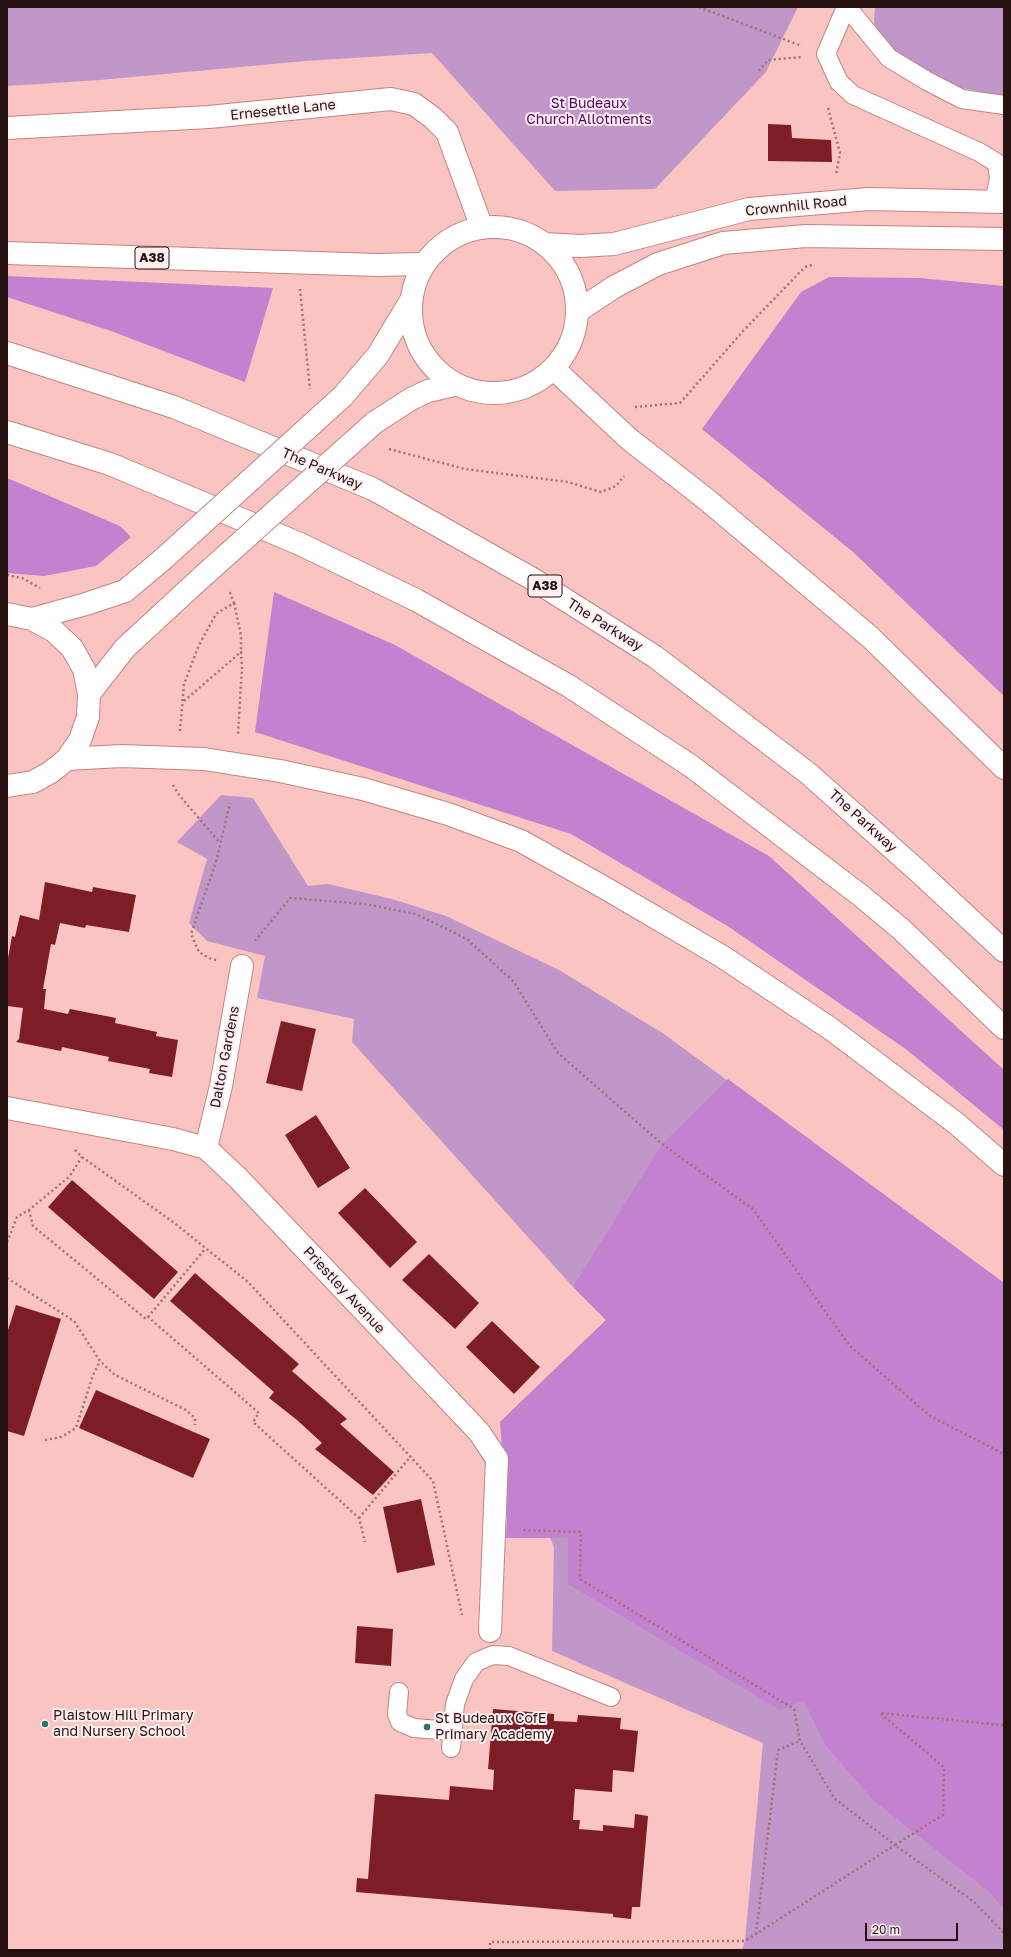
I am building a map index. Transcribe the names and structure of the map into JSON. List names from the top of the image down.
{
  "streets": {
    "main road": [
      "Ernesettle Lane",
      "Crownhill Road",
      "A38",
      "The Parkway",
      "Dalton Gardens",
      "Priestley Avenue"
    ]
  },
  "crossings": [
    ["Dalton Gardens", "Priestley Avenue"]
  ],
  "parks": ["St Budeaux Church Allotments"],
  "places": ["Plaistow Hill Primary and Nursery School", "St Budeaux CofE Primary Academy"],
  "scale_bar": "20 m"
}
